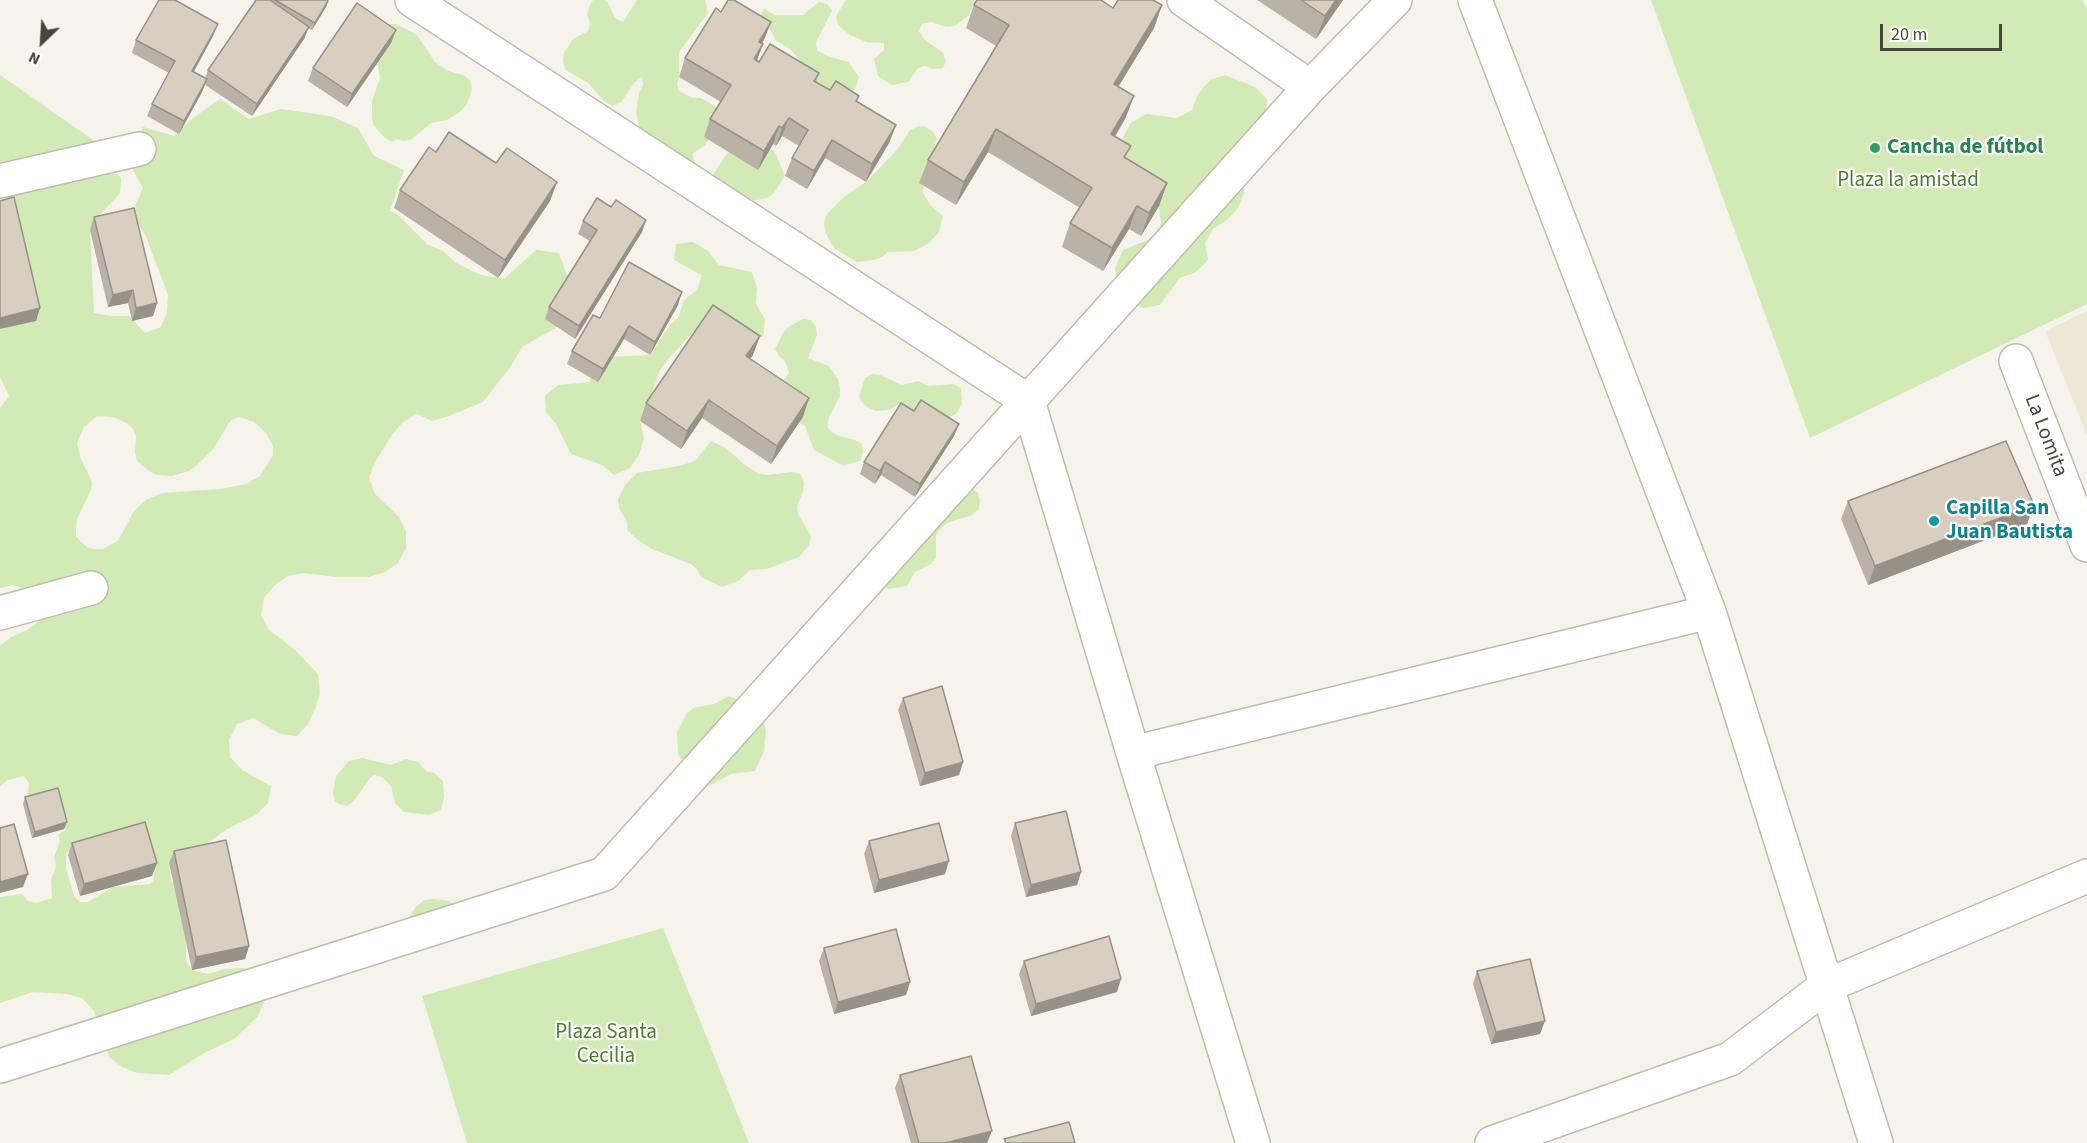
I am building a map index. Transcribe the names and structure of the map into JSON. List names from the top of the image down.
{
  "streets": {
    "street": ["La Lomita"]
  },
  "parks": ["Plaza la amistad", "Plaza Santa Cecilia"],
  "places": ["Cancha de fútbol", "Capilla San Juan Bautista"],
  "scale_bar": "20 m",
  "north": "bottom left"
}
